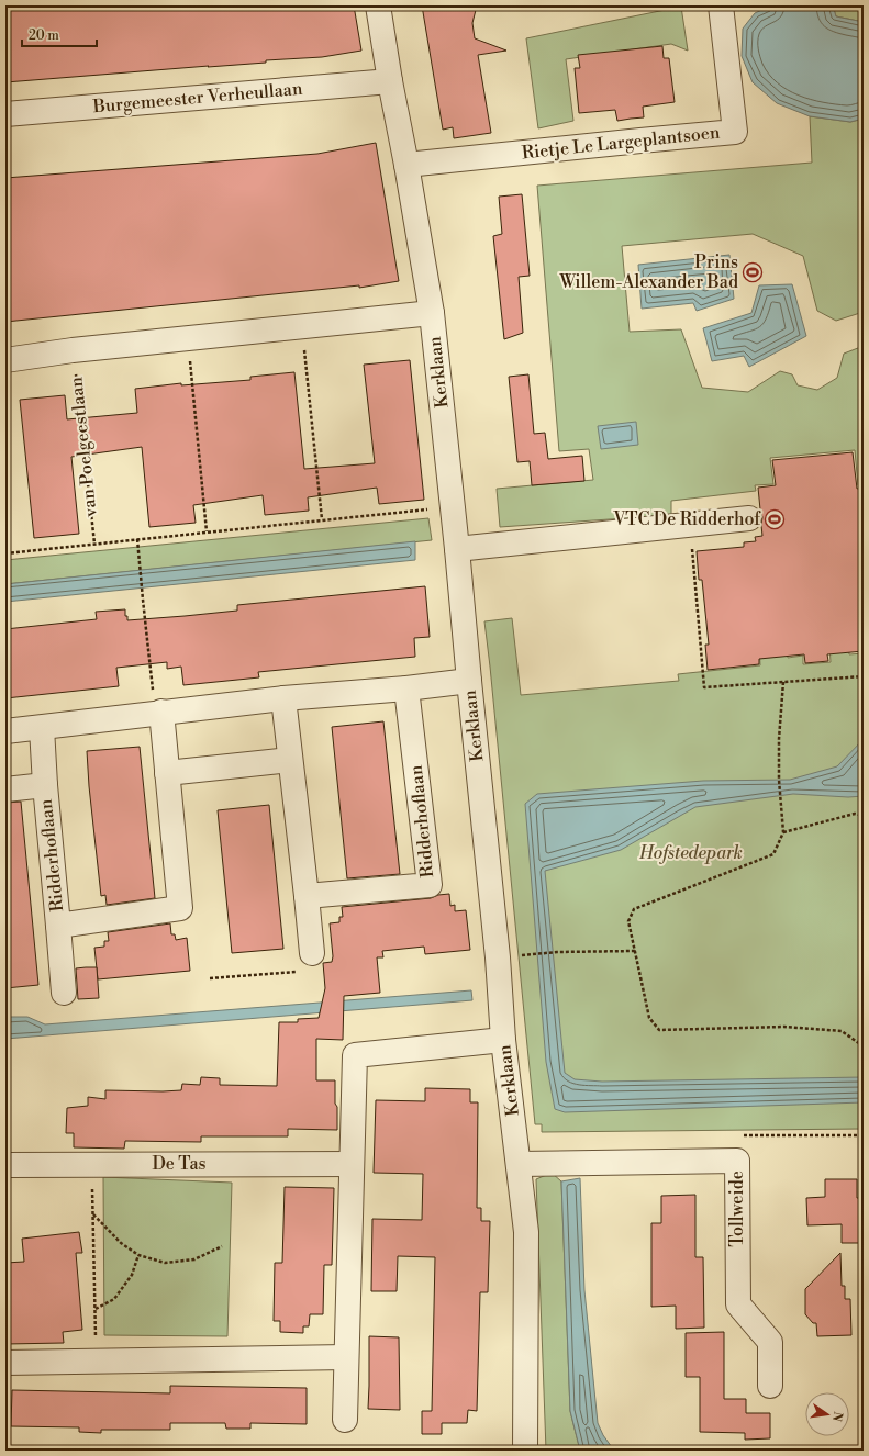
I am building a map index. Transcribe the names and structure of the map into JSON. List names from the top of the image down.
{
  "streets": {
    "street": [
      "Burgemeester Verheullaan",
      "Rietje Le Largeplantsoen",
      "Kerklaan",
      "van Poelgeestlaan",
      "Ridderhoflaan",
      "De Tas",
      "Tollweide"
    ]
  },
  "crossings": [
    ["Burgemeester Verheullaan", "Kerklaan"],
    ["Rietje Le Largeplantsoen", "Kerklaan"],
    ["Kerklaan", "van Poelgeestlaan"],
    ["Kerklaan", "Tollweide"]
  ],
  "parks": ["Hofstedepark"],
  "places": {
    "sports": ["Prins Willem-Alexander Bad", "VTC De Ridderhof"]
  },
  "scale_bar": "20 m",
  "north": "right"
}
